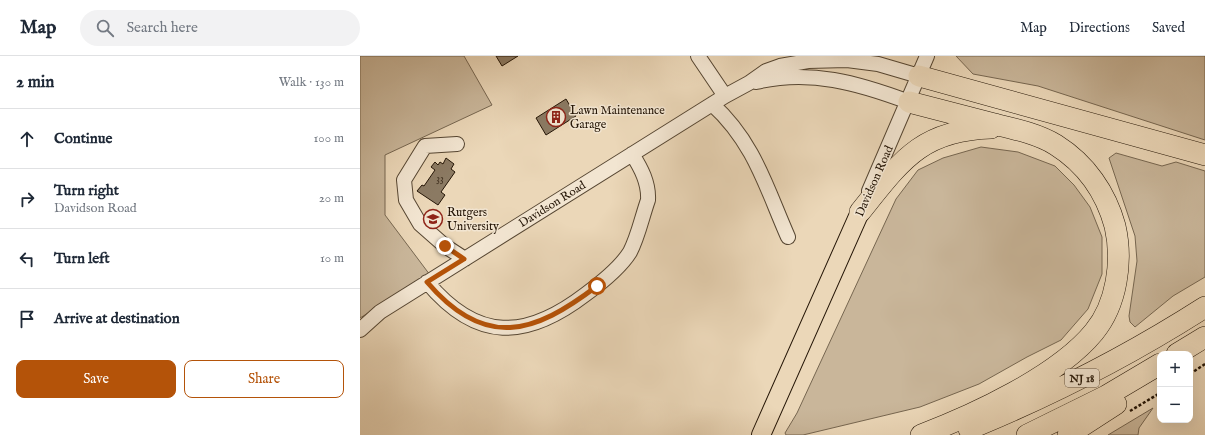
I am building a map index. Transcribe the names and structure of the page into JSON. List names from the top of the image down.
{
  "streets": {
    "highway": ["NJ 18"],
    "main road": ["Davidson Road"]
  },
  "places": {
    "building": ["Lawn Maintenance Garage"],
    "school or university": ["Rutgers University"]
  },
  "house_numbers": ["33"],
  "page": {
    "header": "Map",
    "search": "Search here",
    "nav": ["Map", "Directions", "Saved"],
    "heading": ["2 min", "Walk · 130 m"],
    "list": [
      ["Continue", "100 m"],
      ["Turn right", "Davidson Road", "20 m"],
      ["Turn left", "10 m"],
      "Arrive at destination"
    ],
    "buttons": ["Save", "Share"],
    "map_buttons": ["+", "−"]
  }
}
